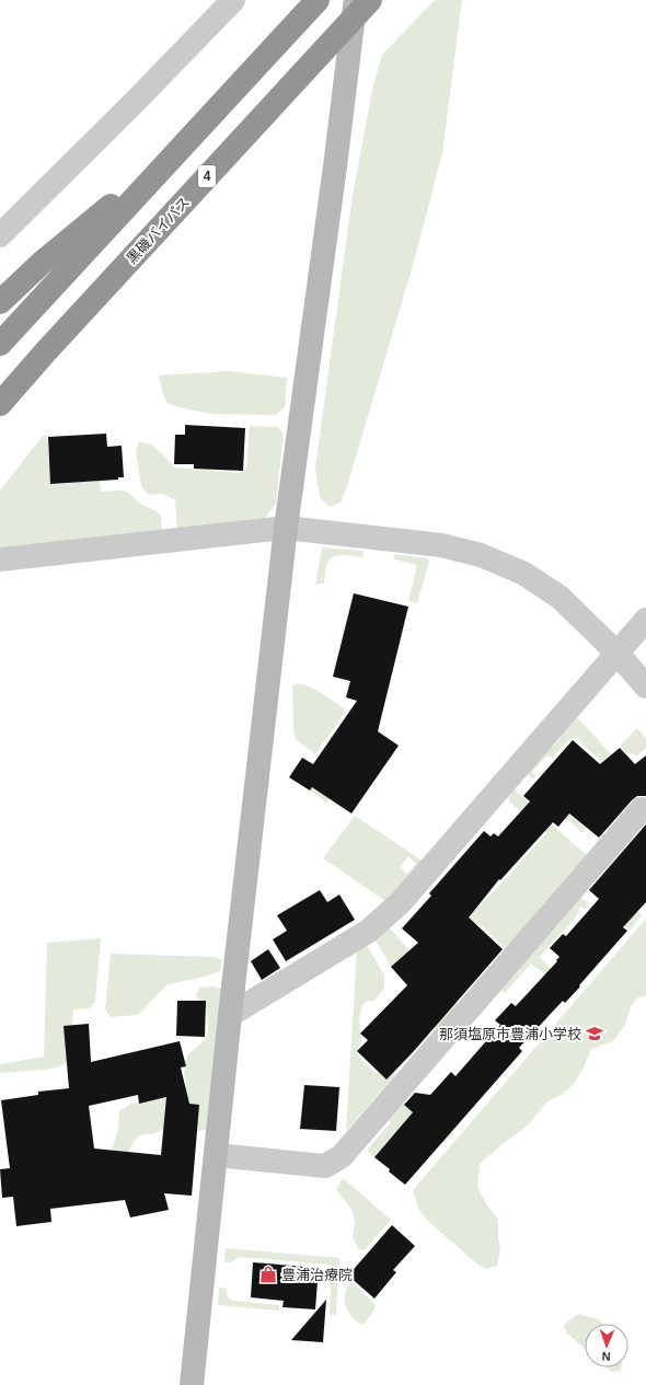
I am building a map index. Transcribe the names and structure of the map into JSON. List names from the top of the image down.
{
  "streets": {
    "highway": ["4", "黒磯バイパス"]
  },
  "crossings": [
    ["4", "黒磯バイパス"]
  ],
  "places": {
    "school or university": ["那須塩原市豊浦小学校"],
    "shop": ["豊浦治療院"]
  },
  "north": "bottom"
}
